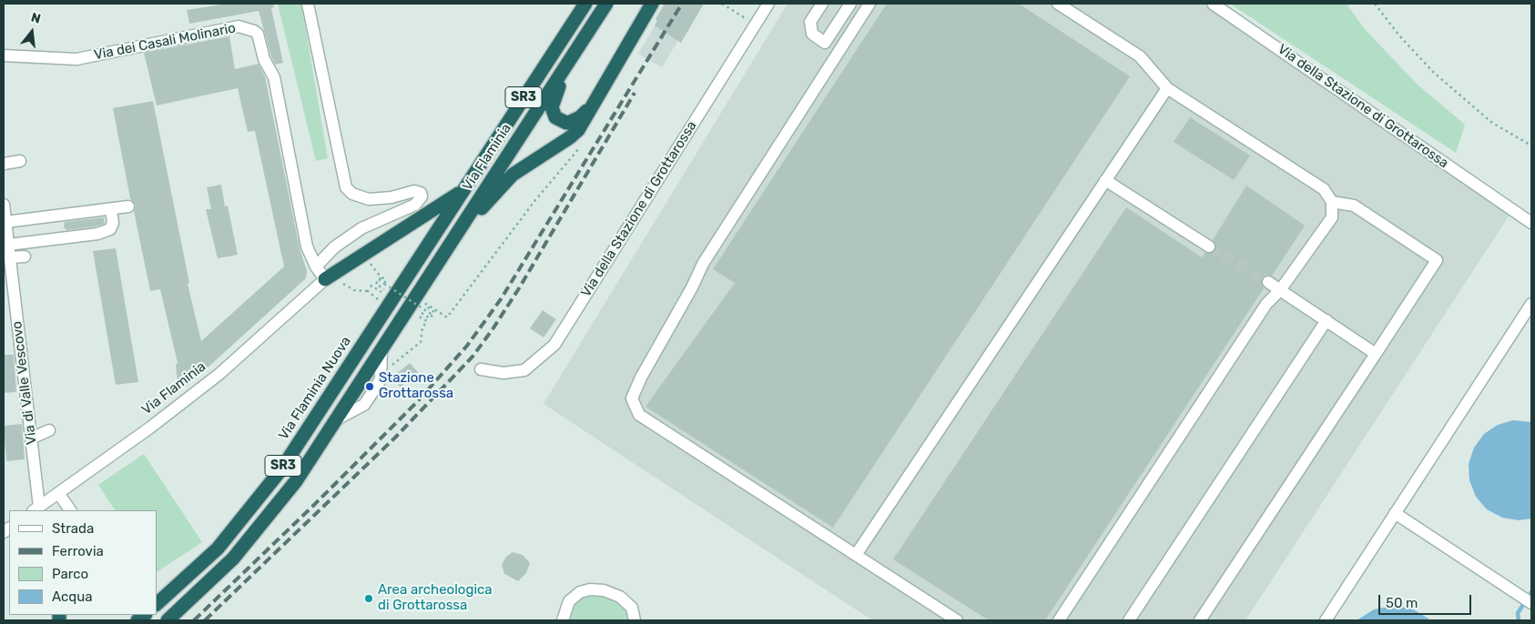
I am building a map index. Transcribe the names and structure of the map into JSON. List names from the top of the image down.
{
  "streets": {
    "highway": ["SR3", "Via Flaminia", "Via Flaminia Nuova"],
    "street": ["Via dei Casali Molinario", "Via della Stazione di Grottarossa", "Via di Valle Vescovo"]
  },
  "crossings": [
    ["Via dei Casali Molinario", "Via Flaminia"],
    ["SR3", "Via Flaminia"],
    ["Via Flaminia", "Via di Valle Vescovo"],
    ["Via Flaminia", "Via Flaminia Nuova"]
  ],
  "places": ["Stazione Grottarossa", "Area archeologica di Grottarossa"],
  "legend": [
    "Strada",
    "Ferrovia",
    "Parco",
    "Acqua"
  ],
  "scale_bar": "50 m",
  "north": "top"
}
